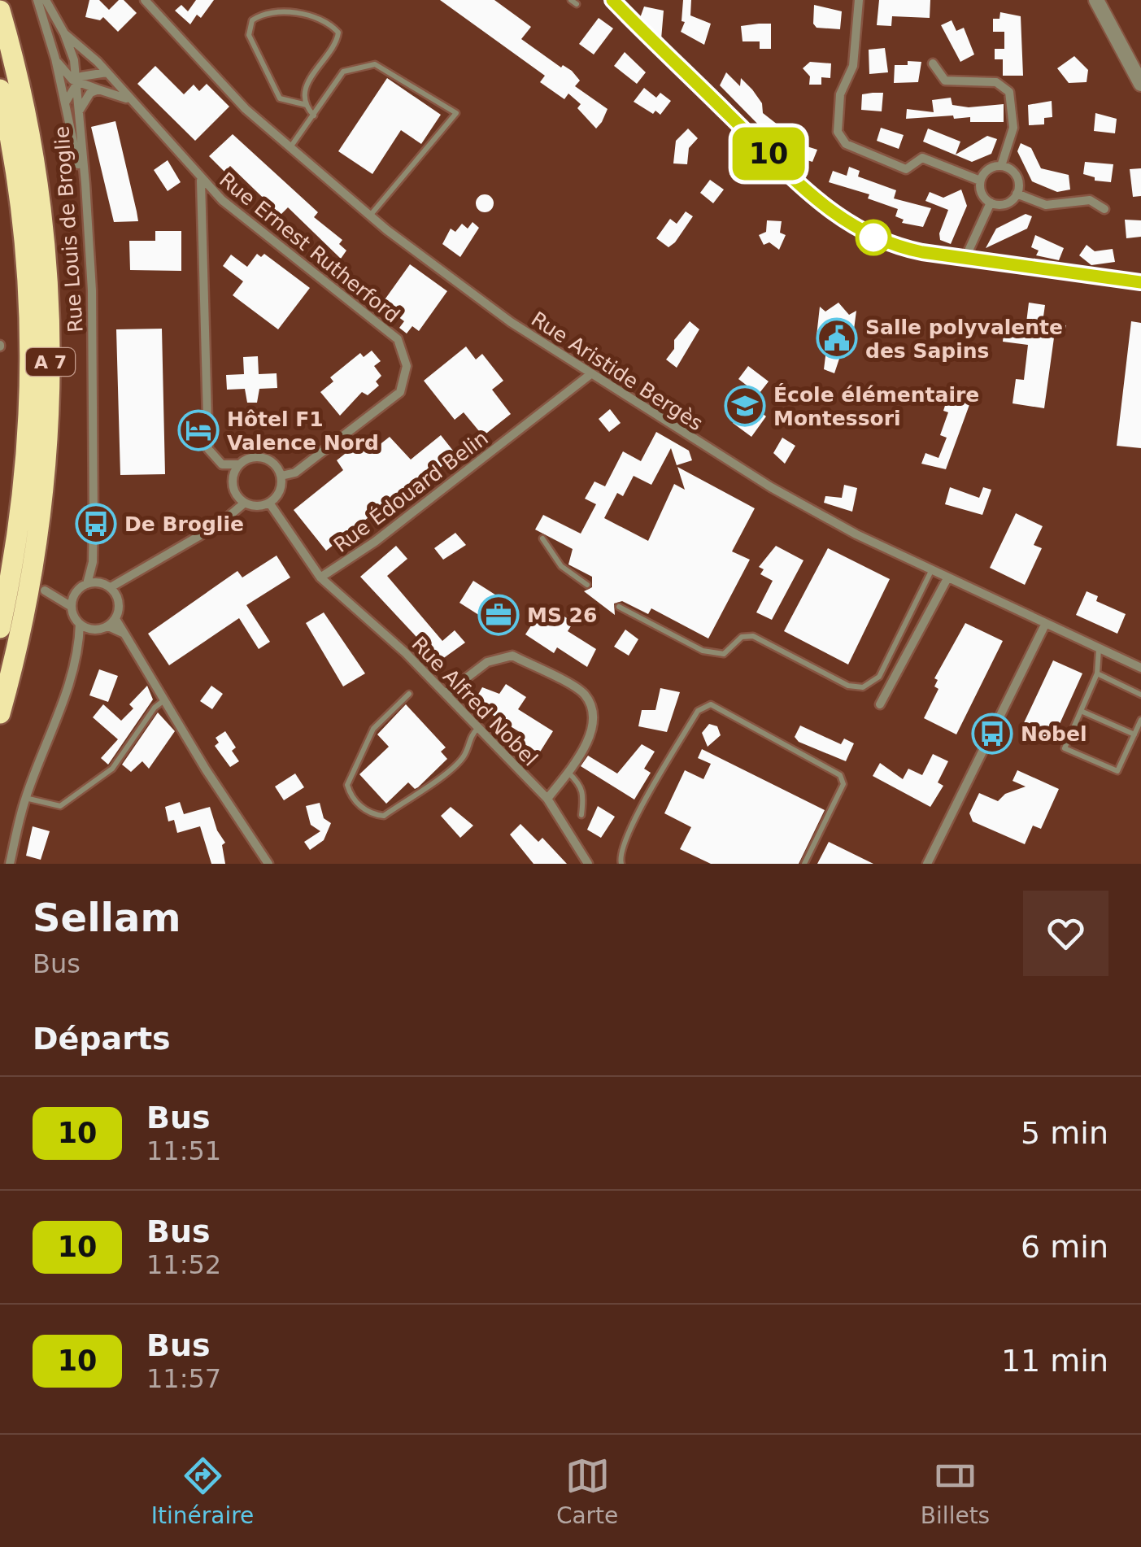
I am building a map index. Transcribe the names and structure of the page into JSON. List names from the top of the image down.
{
  "streets": {
    "highway": ["A 7"],
    "street": [
      "Rue Louis de Broglie",
      "Rue Ernest Rutherford",
      "Rue Aristide Bergès",
      "Rue Édouard Belin",
      "Rue Alfred Nobel"
    ]
  },
  "crossings": [
    ["Rue Louis de Broglie", "Rue Ernest Rutherford"],
    ["Rue Ernest Rutherford", "Rue Édouard Belin"],
    ["Rue Aristide Bergès", "Rue Édouard Belin"],
    ["Rue Édouard Belin", "Rue Alfred Nobel"]
  ],
  "places": {
    "public building": ["Salle polyvalente des Sapins"],
    "school or university": ["École élémentaire Montessori"],
    "hotel": ["Hôtel F1 Valence Nord"],
    "bus stop": ["De Broglie", "Nobel"],
    "office": ["MS 26"]
  },
  "lines": ["bus line 10"],
  "page": {
    "on_map": "10",
    "heading": [
      ["Sellam", "Bus"],
      "Départs"
    ],
    "list": [
      {
        "mark": "10",
        "name": "Bus",
        "note": "11:51",
        "value": "5 min"
      },
      {
        "mark": "10",
        "name": "Bus",
        "note": "11:52",
        "value": "6 min"
      },
      {
        "mark": "10",
        "name": "Bus",
        "note": "11:57",
        "value": "11 min"
      }
    ],
    "tabs": ["Itinéraire", "Carte", "Billets"]
  }
}
